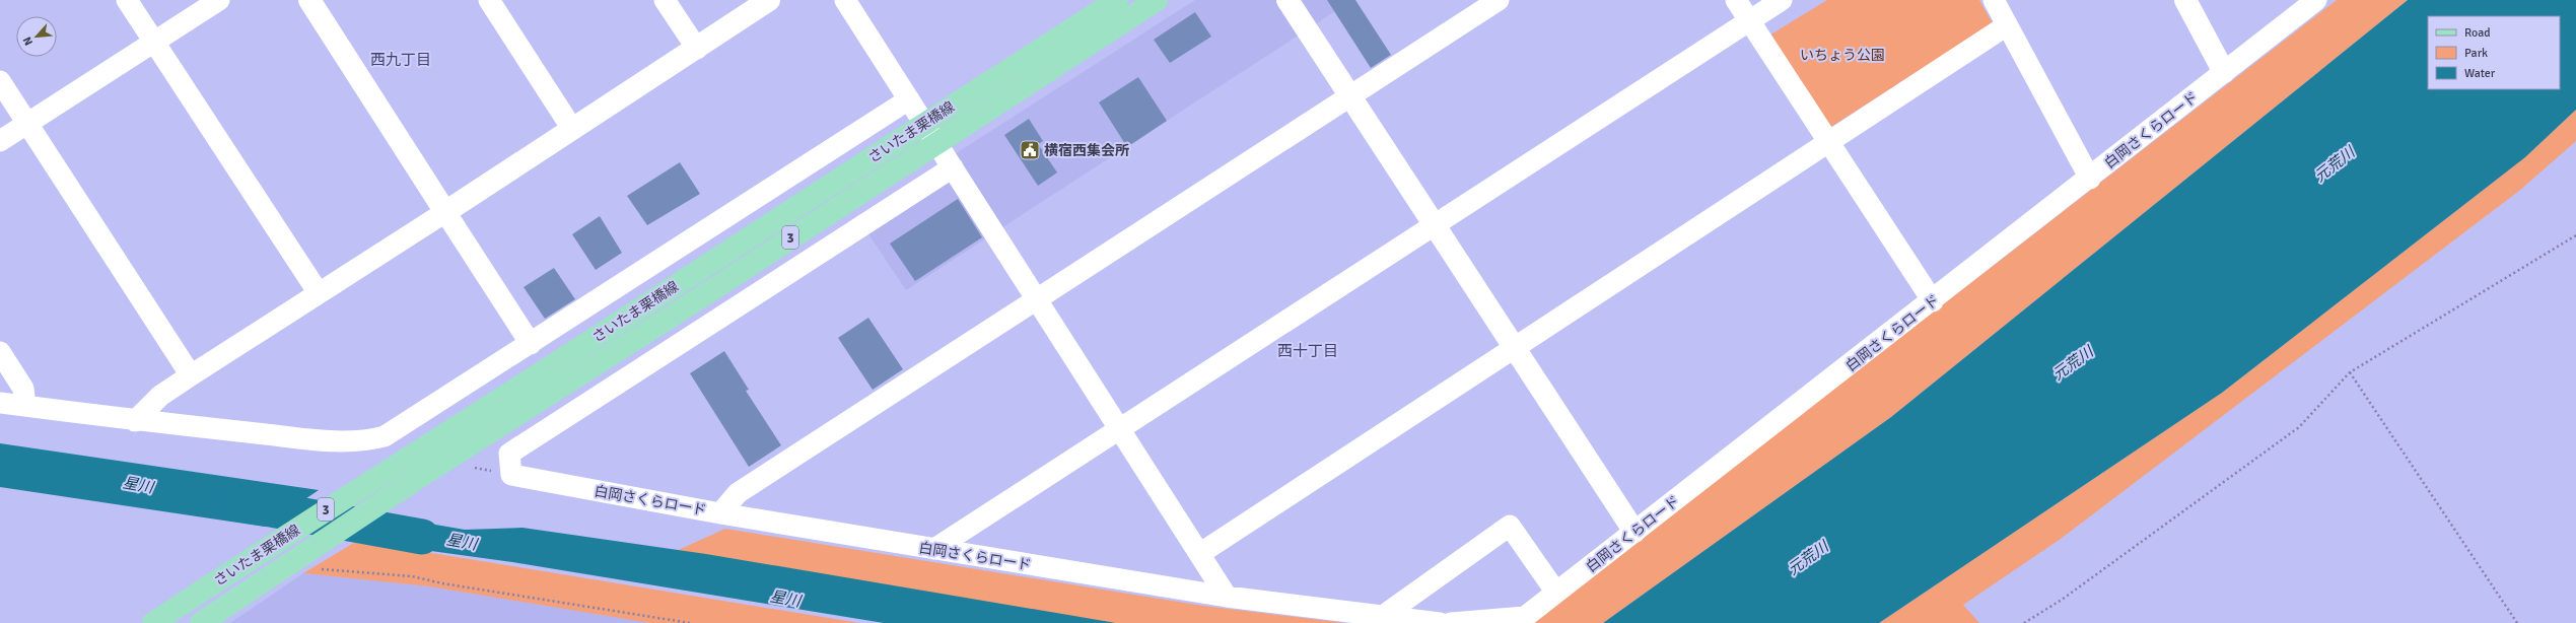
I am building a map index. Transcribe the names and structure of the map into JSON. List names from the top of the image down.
{
  "streets": {
    "main road": ["さいたま栗橋線", "3"],
    "street": ["白岡さくらロード"]
  },
  "districts": ["西九丁目", "西十丁目"],
  "water": ["元荒川", "星川"],
  "parks": ["いちょう公園"],
  "places": {
    "public building": ["横宿西集会所"]
  },
  "legend": ["Road", "Park", "Water"],
  "north": "bottom left"
}
